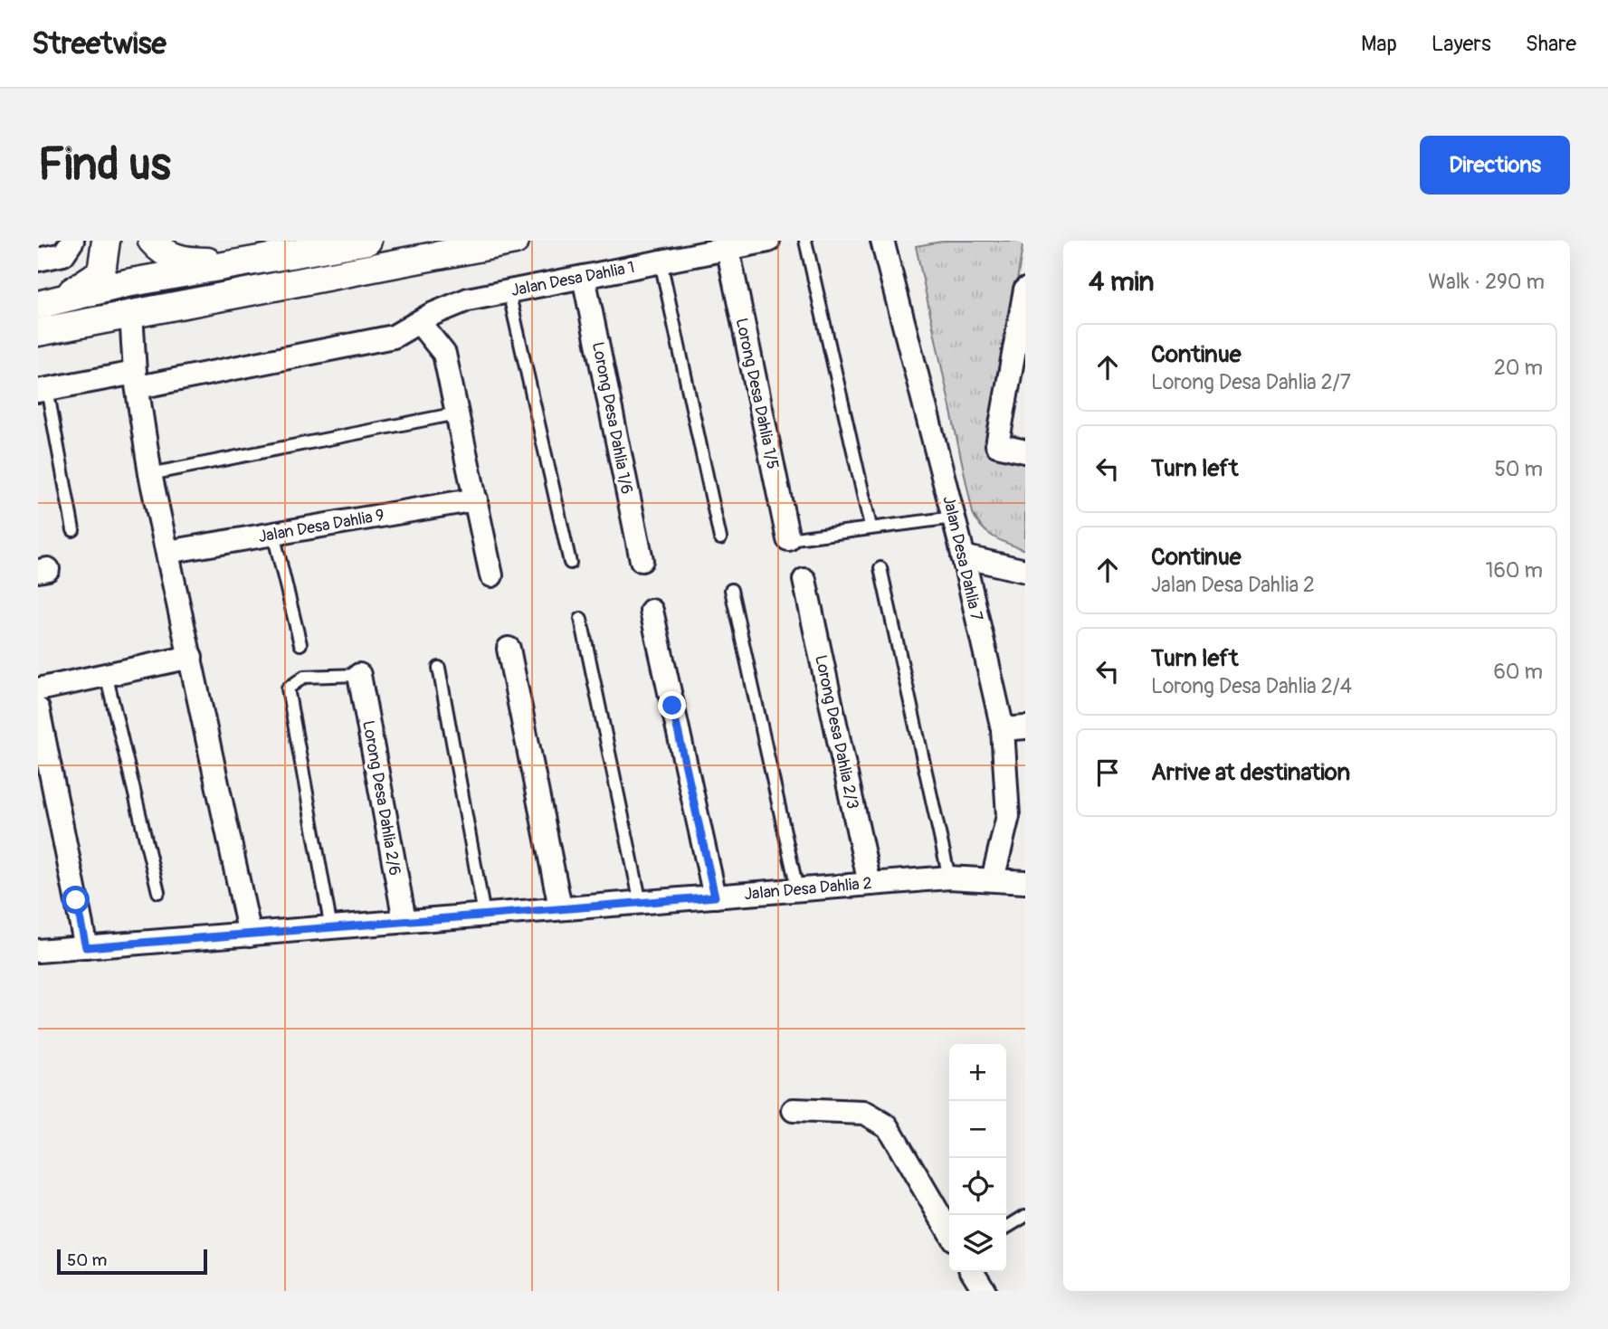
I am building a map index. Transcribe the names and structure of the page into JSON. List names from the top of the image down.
{
  "streets": {
    "street": [
      "Jalan Desa Dahlia 1",
      "Lorong Desa Dahlia 1/5",
      "Lorong Desa Dahlia 1/6",
      "Jalan Desa Dahlia 9",
      "Jalan Desa Dahlia 7",
      "Lorong Desa Dahlia 2/3",
      "Lorong Desa Dahlia 2/6",
      "Jalan Desa Dahlia 2"
    ]
  },
  "crossings": [
    ["Jalan Desa Dahlia 1", "Lorong Desa Dahlia 1/5"],
    ["Jalan Desa Dahlia 1", "Lorong Desa Dahlia 1/6"],
    ["Jalan Desa Dahlia 7", "Jalan Desa Dahlia 2"],
    ["Lorong Desa Dahlia 2/3", "Jalan Desa Dahlia 2"],
    ["Lorong Desa Dahlia 2/6", "Jalan Desa Dahlia 2"]
  ],
  "scale_bar": "50 m",
  "page": {
    "header": "Streetwise",
    "nav": ["Map", "Layers", "Share"],
    "buttons": "Directions",
    "title": "Find us",
    "heading": ["4 min", "Walk · 290 m"],
    "list": [
      ["Continue", "Lorong Desa Dahlia 2/7", "20 m"],
      ["Turn left", "50 m"],
      ["Continue", "Jalan Desa Dahlia 2", "160 m"],
      ["Turn left", "Lorong Desa Dahlia 2/4", "60 m"],
      "Arrive at destination"
    ],
    "map_buttons": ["+", "−"],
    "scale": "50 m"
  }
}
